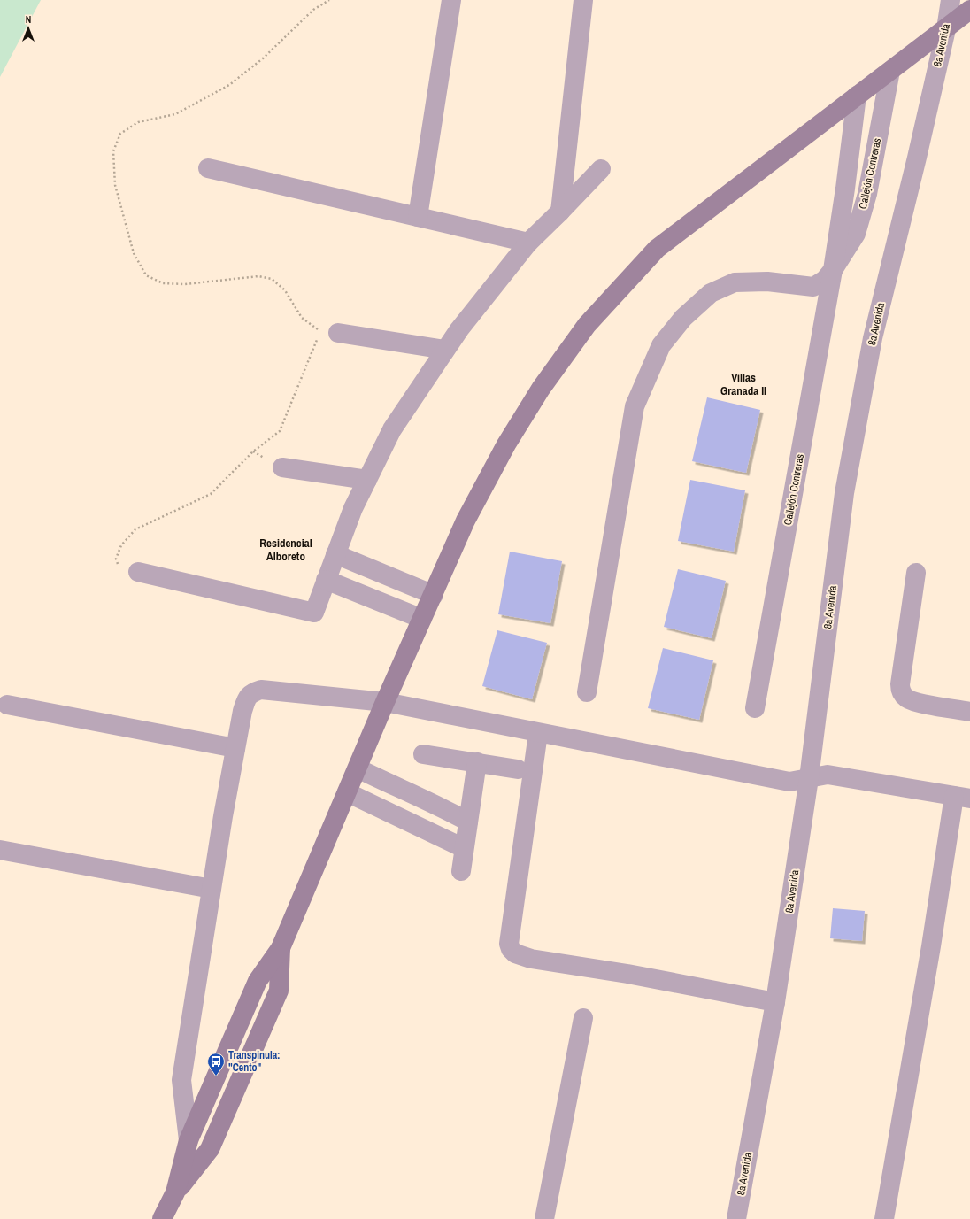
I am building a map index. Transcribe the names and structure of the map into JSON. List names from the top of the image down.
{
  "streets": {
    "street": ["8a Avenida", "Callejón Contreras"]
  },
  "districts": ["Villas Granada II", "Residencial Alboreto"],
  "places": {
    "bus stop": ["Transpinula: \"Cento\""]
  },
  "north": "top"
}
